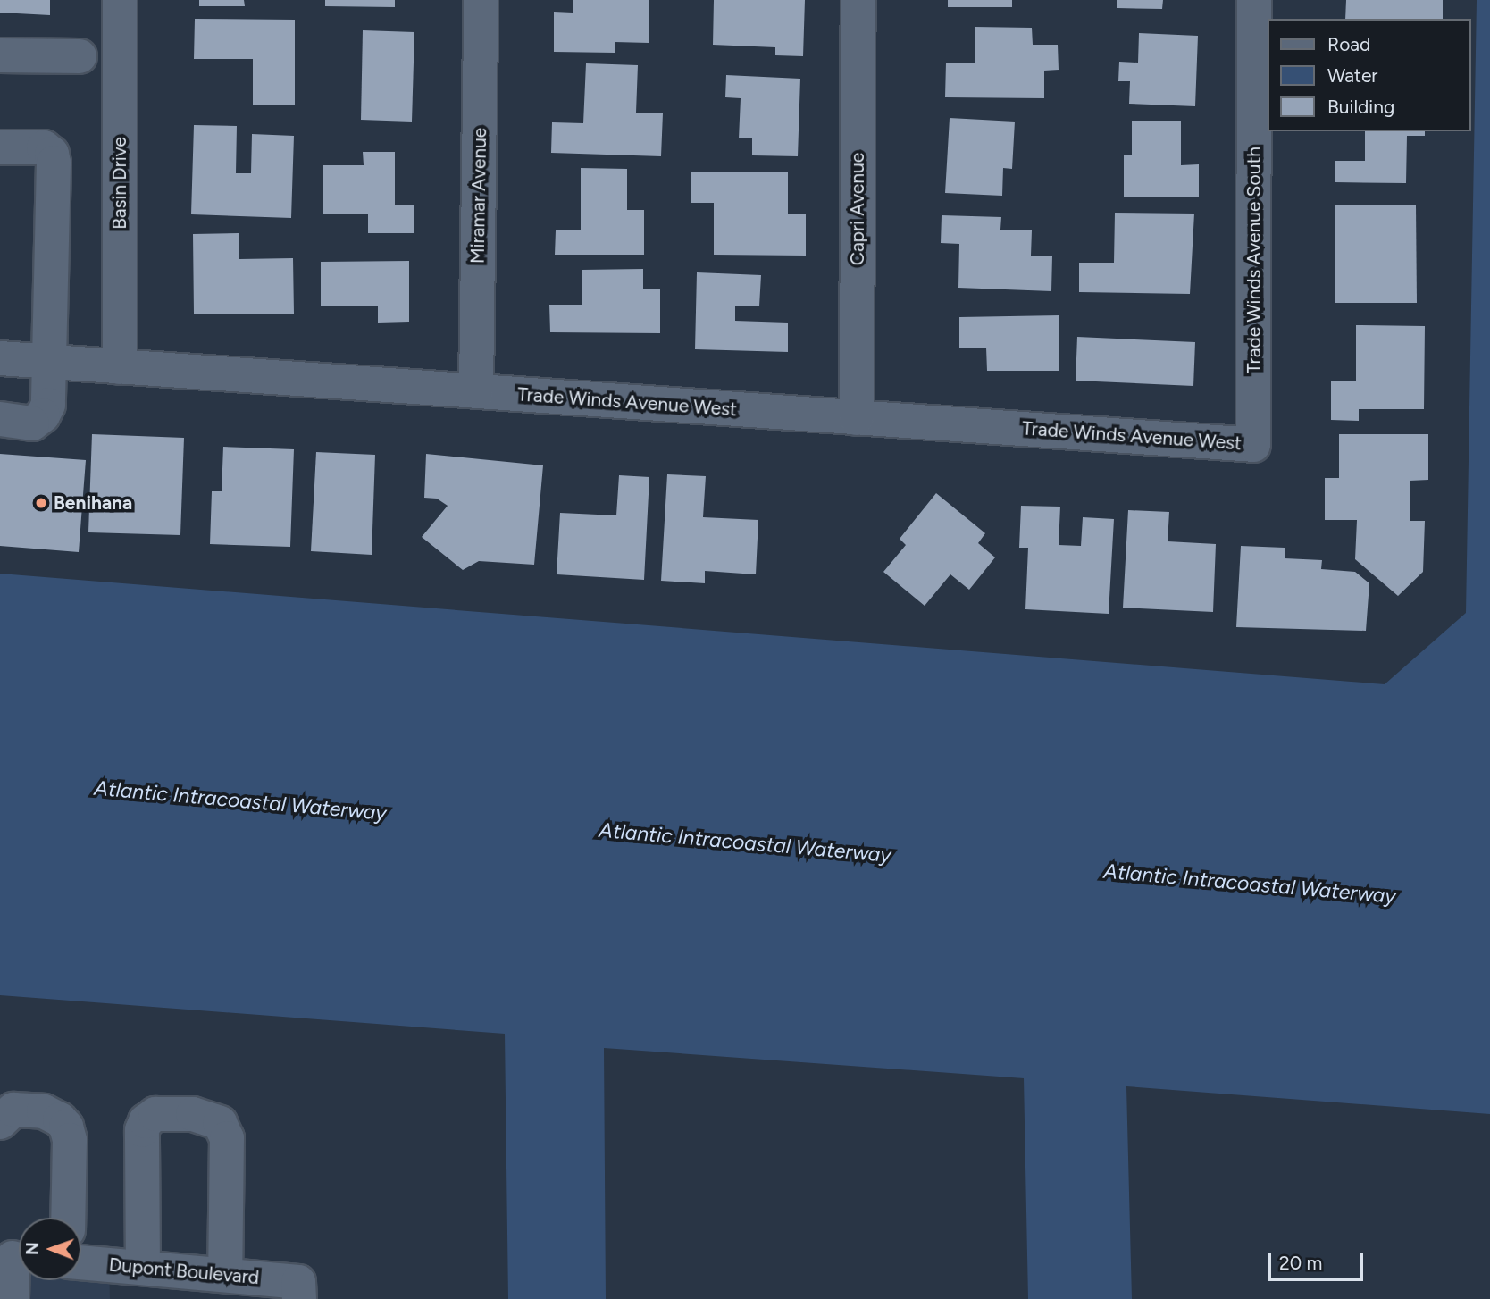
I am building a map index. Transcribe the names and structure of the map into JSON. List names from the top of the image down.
{
  "streets": {
    "street": [
      "Basin Drive",
      "Miramar Avenue",
      "Capri Avenue",
      "Trade Winds Avenue South",
      "Trade Winds Avenue West",
      "Dupont Boulevard"
    ]
  },
  "crossings": [
    ["Basin Drive", "Trade Winds Avenue West"],
    ["Miramar Avenue", "Trade Winds Avenue West"],
    ["Capri Avenue", "Trade Winds Avenue West"],
    ["Trade Winds Avenue South", "Trade Winds Avenue West"]
  ],
  "water": ["Atlantic Intracoastal Waterway"],
  "places": ["Benihana"],
  "legend": ["Road", "Water", "Building"],
  "scale_bar": "20 m",
  "north": "left"
}
